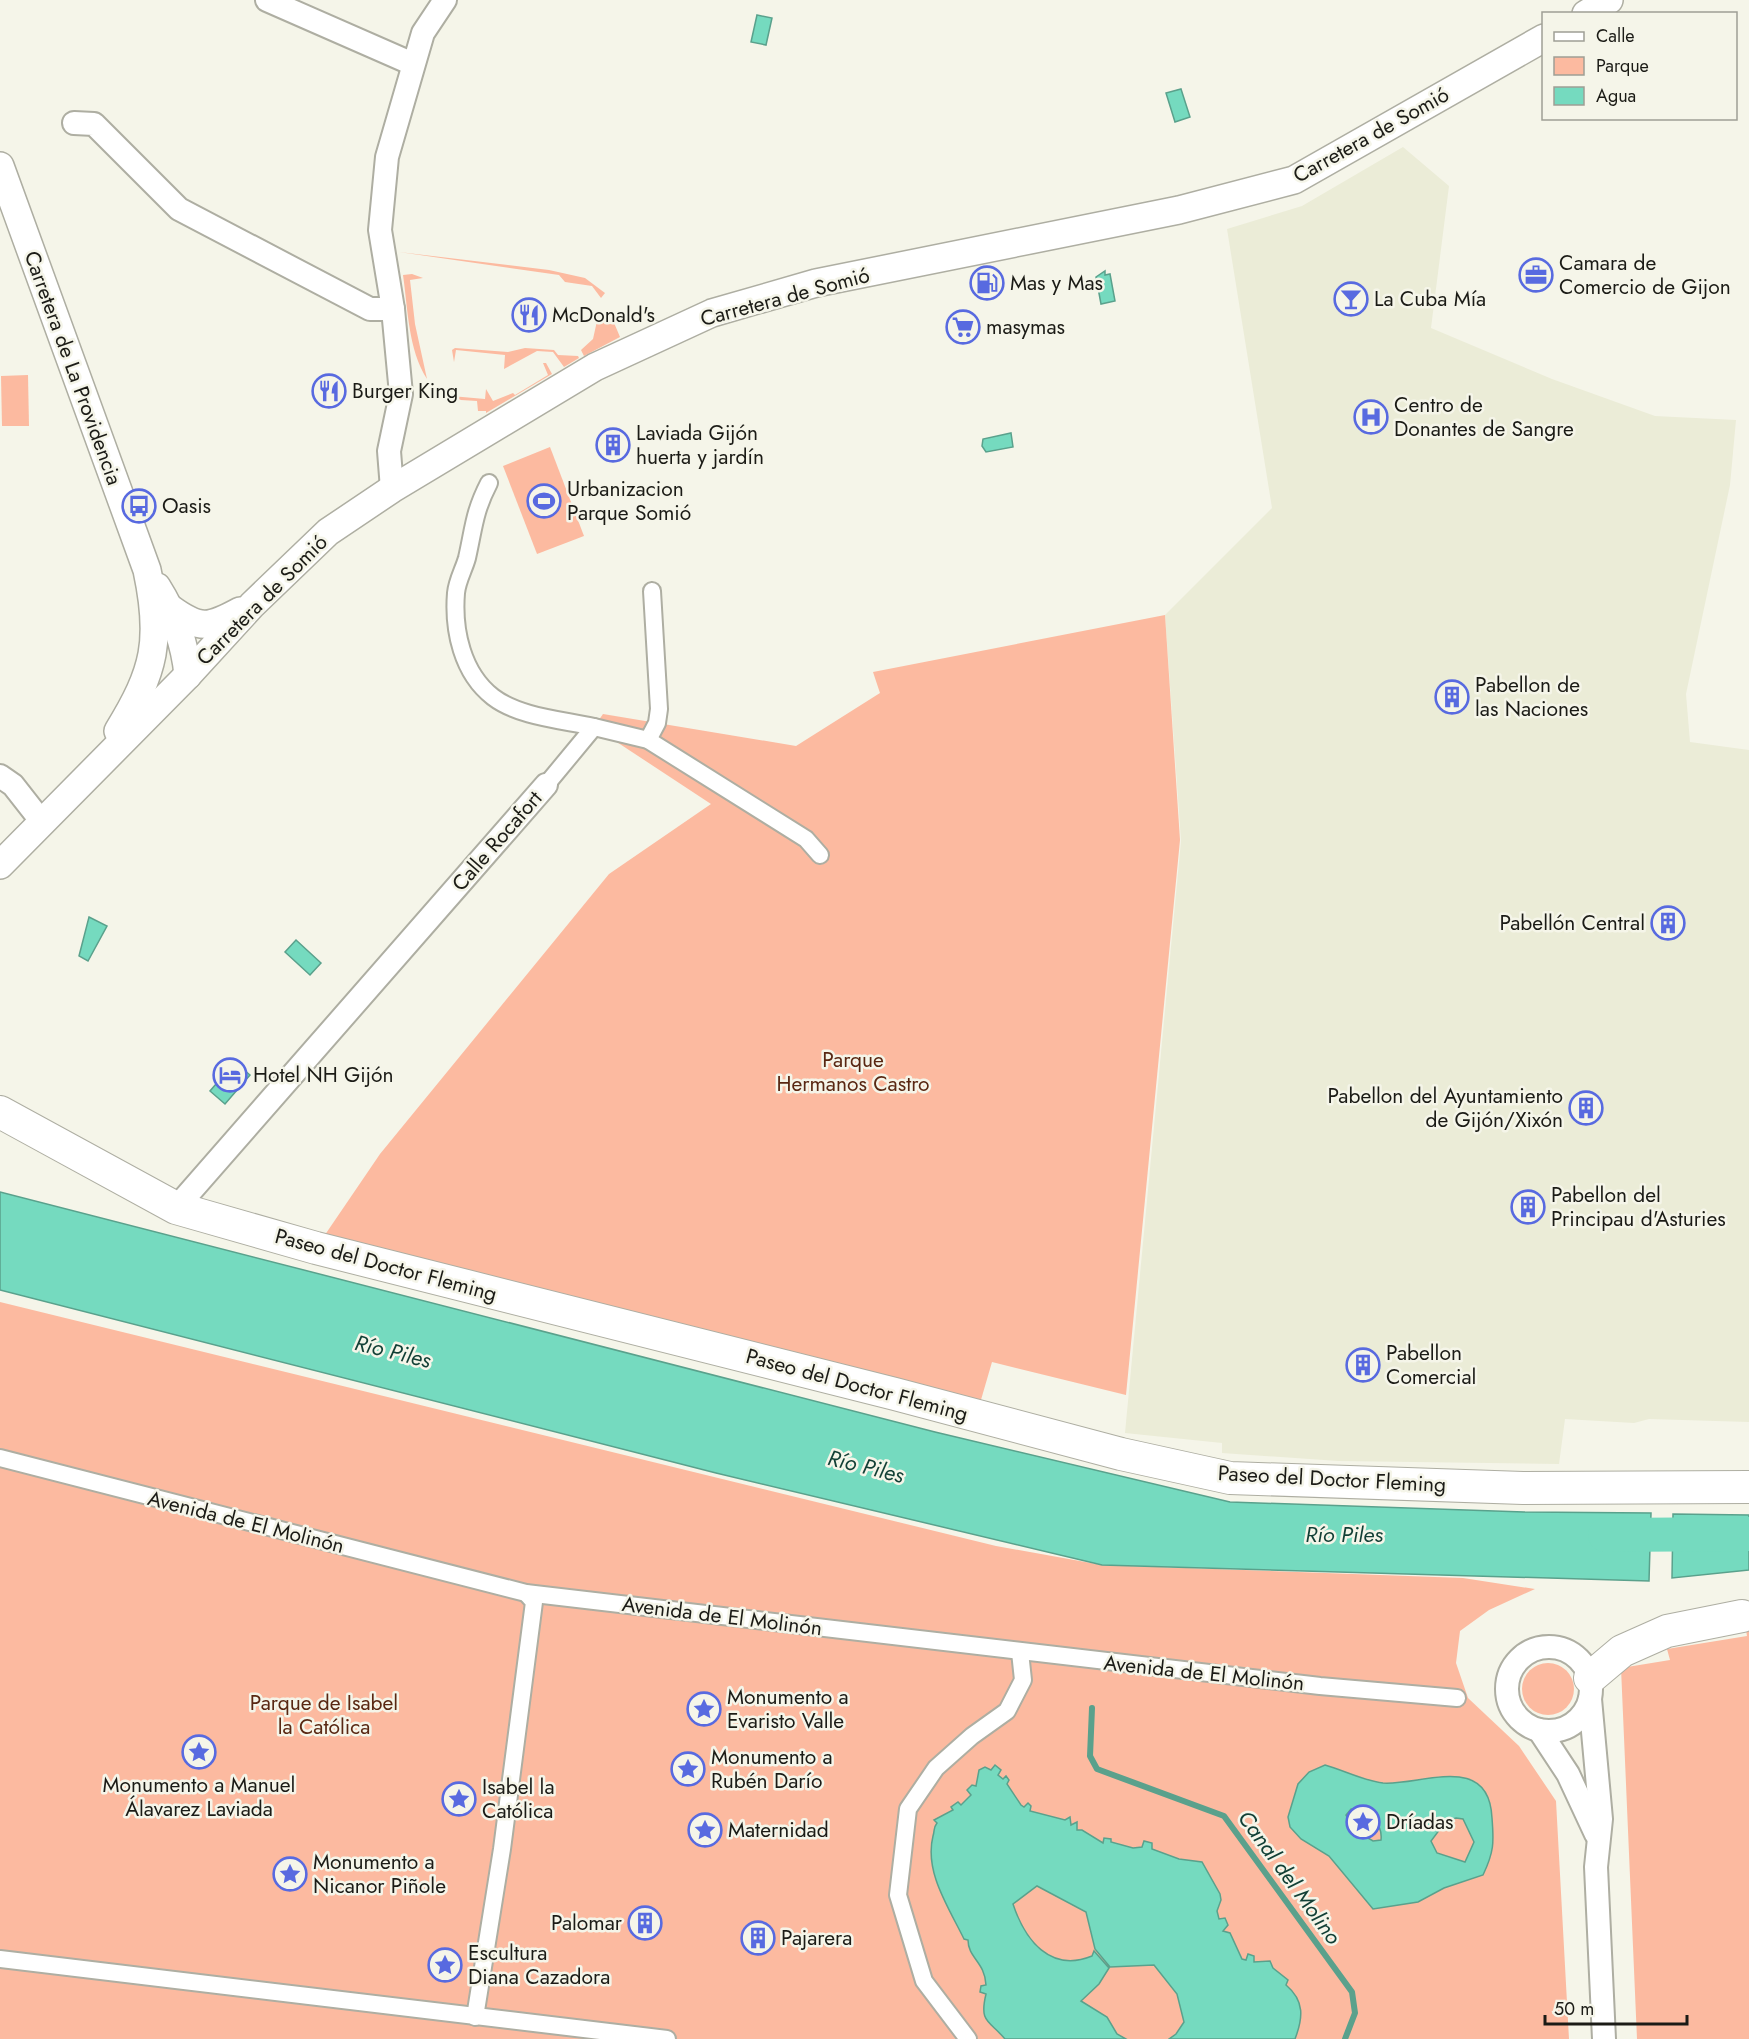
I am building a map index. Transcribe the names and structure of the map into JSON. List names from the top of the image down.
{
  "streets": {
    "main road": ["Paseo del Doctor Fleming"],
    "street": [
      "Carretera de Somió",
      "Carretera de La Providencia",
      "Calle Rocafort",
      "Avenida de El Molinón"
    ]
  },
  "crossings": [
    ["Carretera de Somió", "Carretera de La Providencia"],
    ["Calle Rocafort", "Paseo del Doctor Fleming"]
  ],
  "water": ["Río Piles", "Canal del Molino"],
  "parks": ["Parque Hermanos Castro", "Parque de Isabel la Católica"],
  "places": {
    "office": ["Camara de Comercio de Gijon"],
    "fuel station": ["Mas y Mas"],
    "bar": ["La Cuba Mía"],
    "restaurant": ["McDonald's", "Burger King"],
    "supermarket": ["masymas"],
    "hospital": ["Centro de Donantes de Sangre"],
    "building": [
      "Laviada Gijón huerta y jardín",
      "Pabellon de las Naciones",
      "Pabellón Central",
      "Pabellon del Ayuntamiento de Gijón/Xixón",
      "Pabellon del Principau d'Asturies",
      "Pabellon Comercial",
      "Palomar",
      "Pajarera"
    ],
    "sports": ["Urbanizacion Parque Somió"],
    "bus stop": ["Oasis"],
    "hotel": ["Hotel NH Gijón"],
    "place": [
      "Monumento a Evaristo Valle",
      "Monumento a Manuel Álavarez Laviada",
      "Monumento a Rubén Darío",
      "Isabel la Católica",
      "Dríadas",
      "Maternidad",
      "Monumento a Nicanor Piñole",
      "Escultura Diana Cazadora"
    ]
  },
  "legend": ["Calle", "Parque", "Agua"],
  "scale_bar": "50 m"
}
